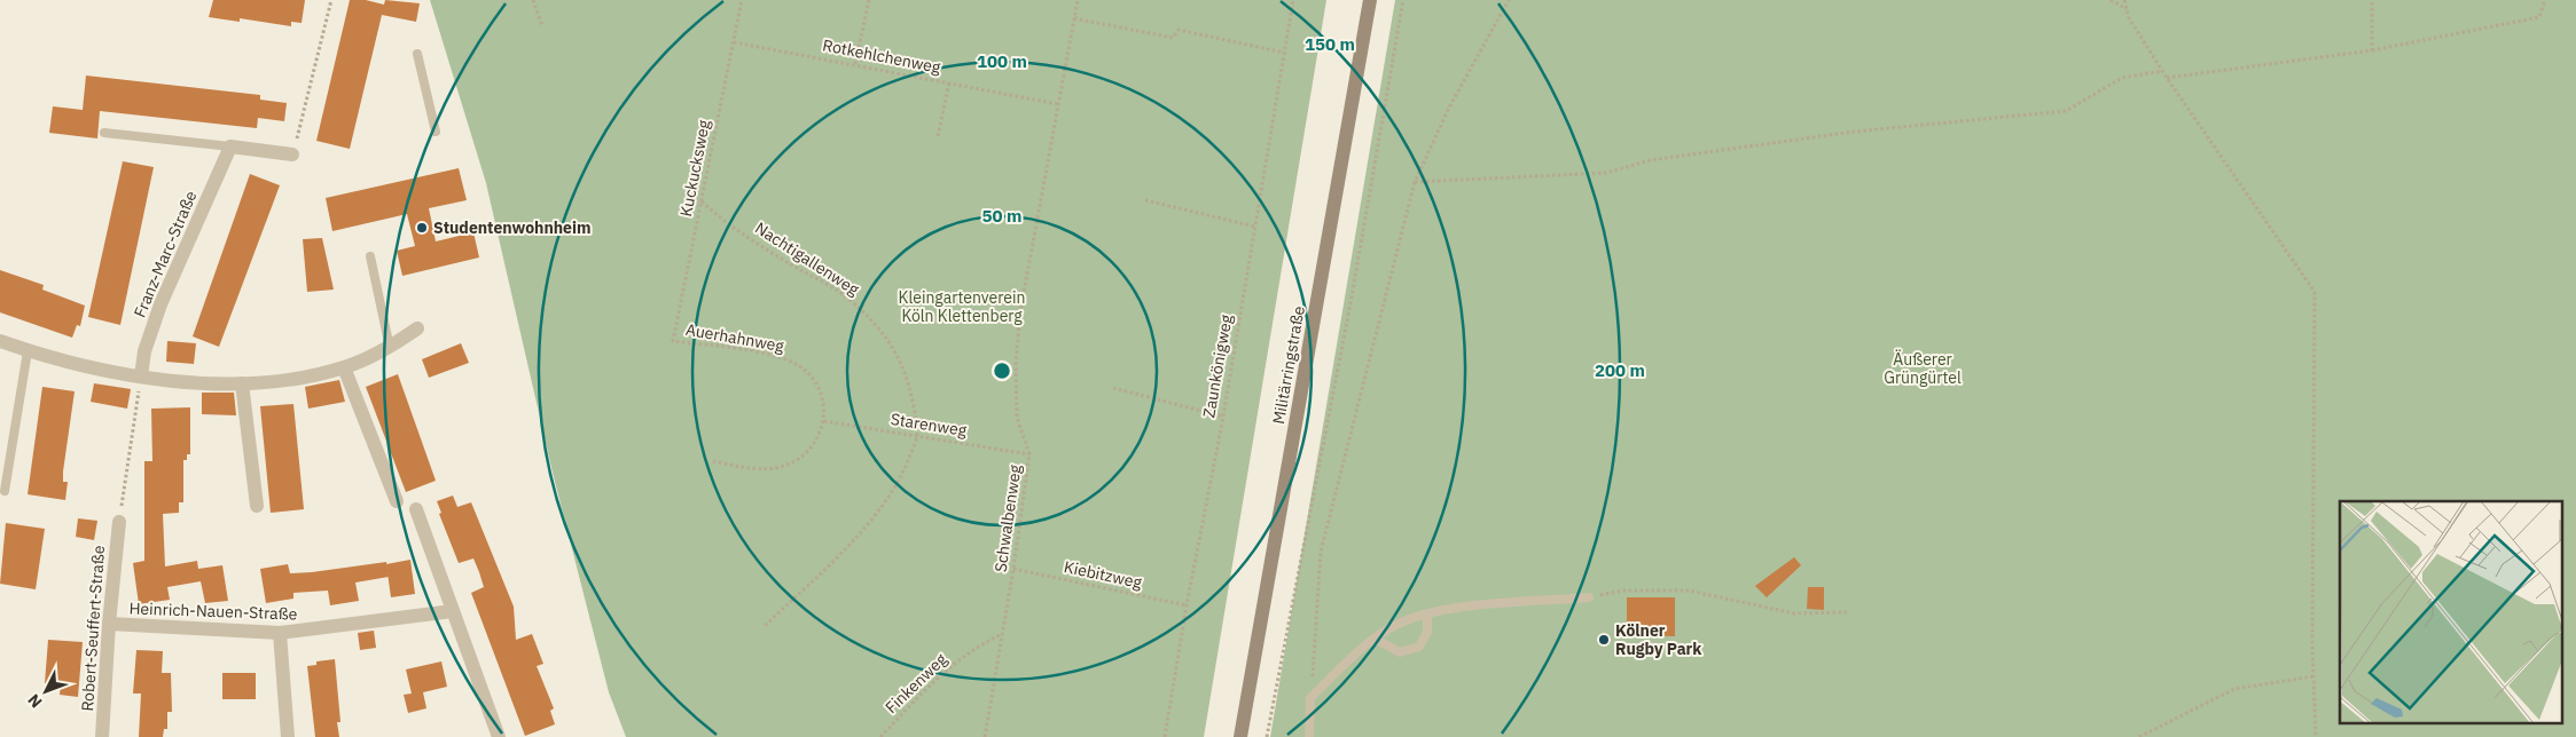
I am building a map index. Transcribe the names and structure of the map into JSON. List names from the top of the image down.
{
  "streets": {
    "main road": ["Militärringstraße"],
    "street": ["Franz-Marc-Straße", "Heinrich-Nauen-Straße", "Robert-Seuffert-Straße"],
    "path": [
      "Rotkehlchenweg",
      "Kuckucksweg",
      "Nachtigallenweg",
      "Auerhahnweg",
      "Zaunkönigweg",
      "Starenweg",
      "Schwalbenweg",
      "Kiebitzweg",
      "Finkenweg"
    ]
  },
  "crossings": [
    ["Rotkehlchenweg", "Kuckucksweg"],
    ["Rotkehlchenweg", "Schwalbenweg"],
    ["Kuckucksweg", "Nachtigallenweg"],
    ["Kuckucksweg", "Auerhahnweg"],
    ["Nachtigallenweg", "Starenweg"],
    ["Auerhahnweg", "Starenweg"],
    ["Zaunkönigweg", "Kiebitzweg"],
    ["Starenweg", "Schwalbenweg"],
    ["Schwalbenweg", "Kiebitzweg"],
    ["Schwalbenweg", "Finkenweg"],
    ["Heinrich-Nauen-Straße", "Robert-Seuffert-Straße"]
  ],
  "parks": ["Kleingartenverein Köln Klettenberg", "Äußerer Grüngürtel"],
  "places": ["Studentenwohnheim", "Kölner Rugby Park"],
  "north": "bottom left",
  "rings": [
    "150 m",
    "100 m",
    "50 m",
    "200 m"
  ]
}
